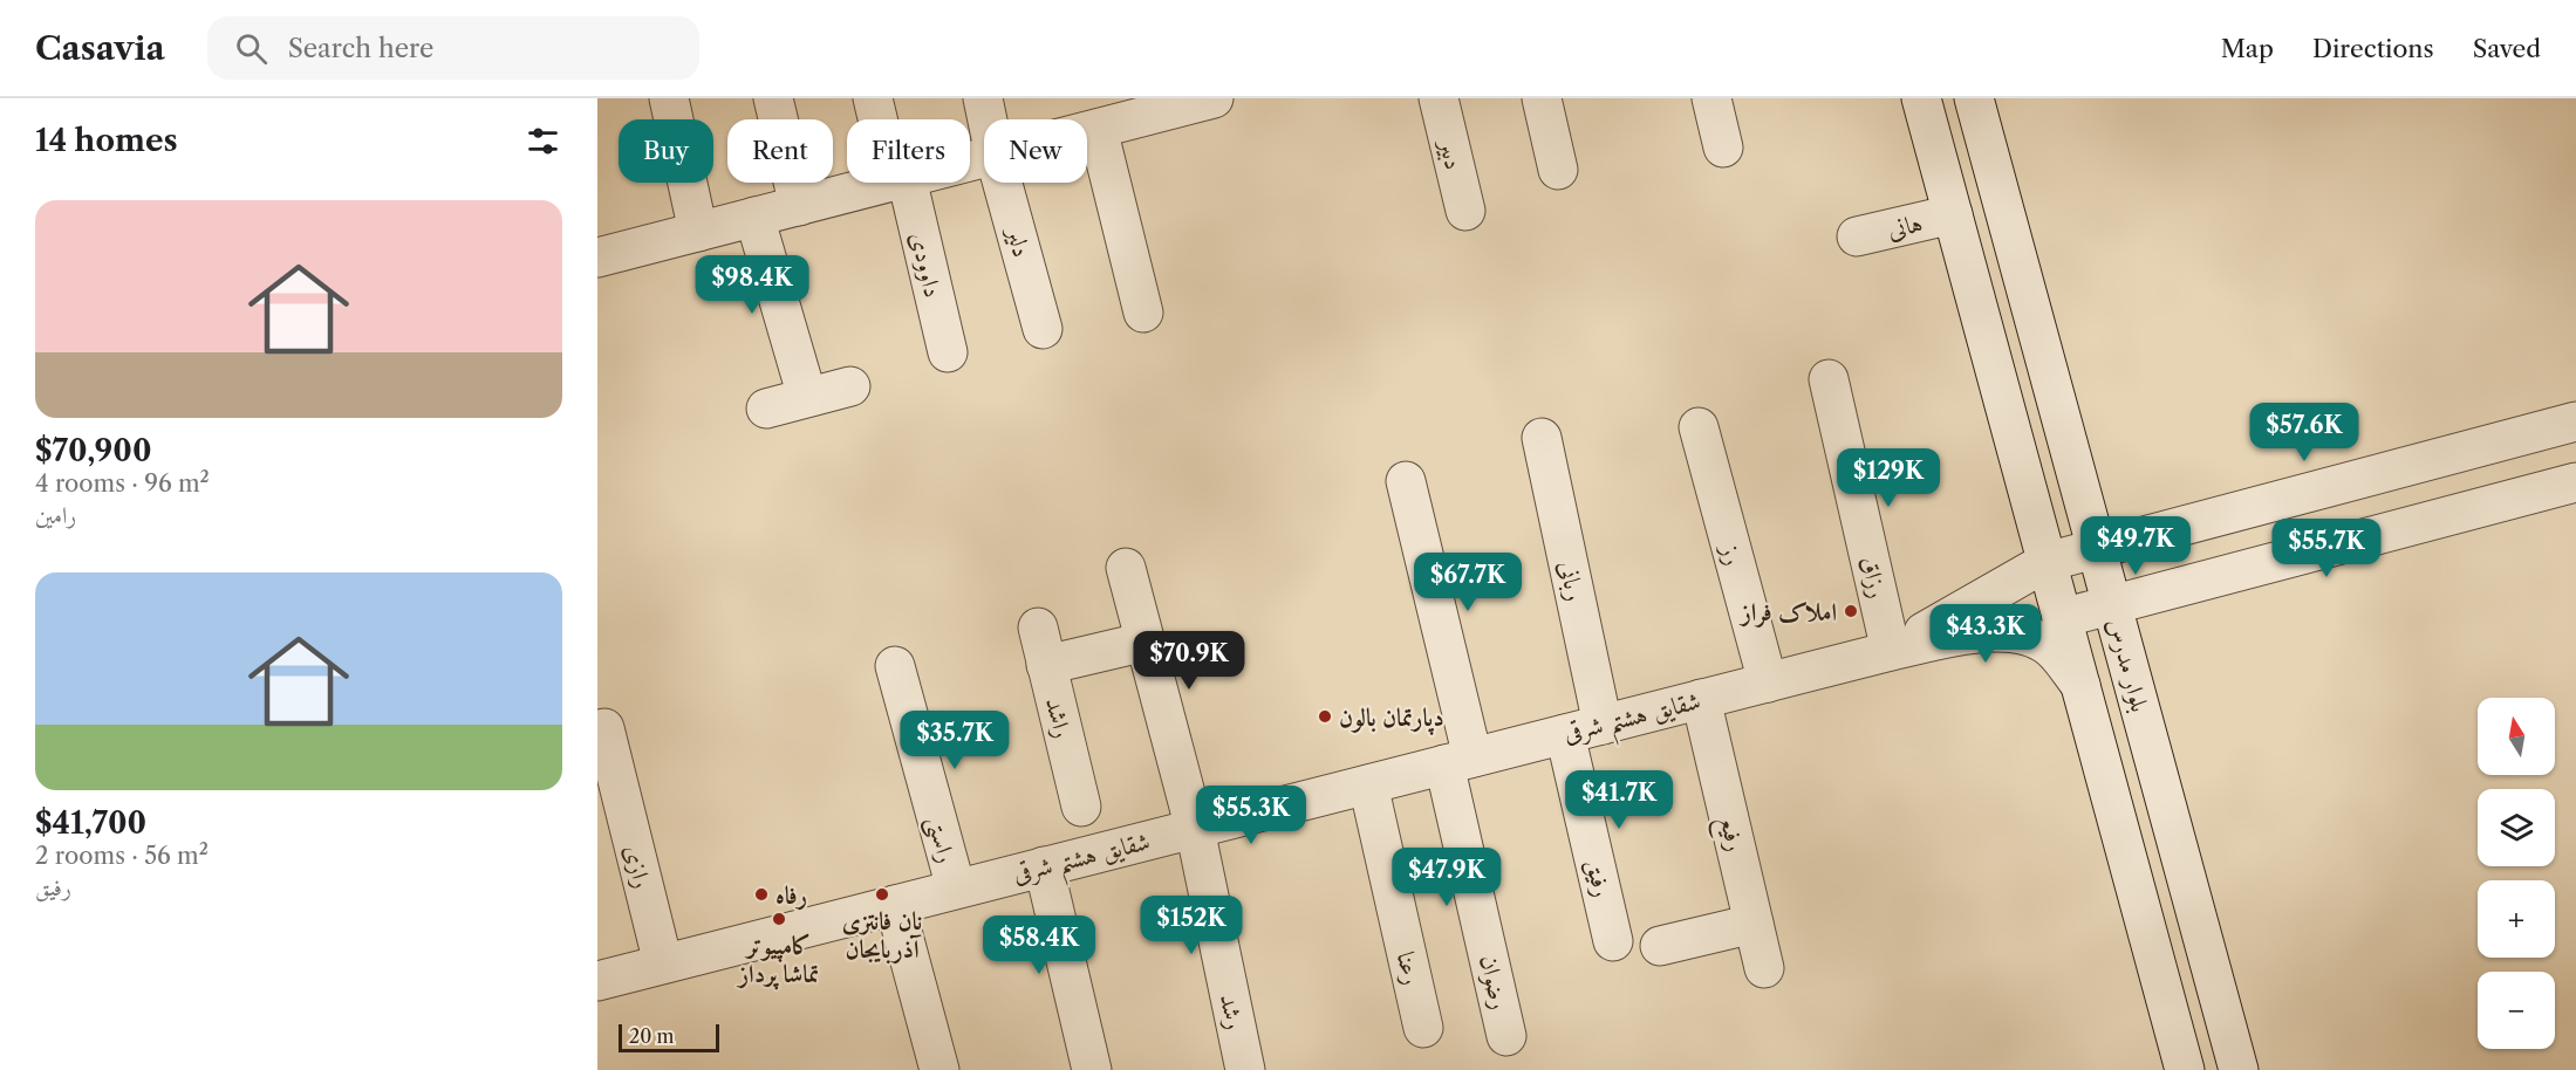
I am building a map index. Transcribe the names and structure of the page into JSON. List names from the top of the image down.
{
  "streets": {
    "street": [
      "دبیر",
      "هانی",
      "دلیر",
      "داوودی",
      "رز",
      "رزاق",
      "ربانی",
      "بلوار مدرس",
      "شقایق هشتم شرقی",
      "راشد",
      "رفیع",
      "راستی",
      "رازی",
      "رفیق",
      "رعنا",
      "رضوان",
      "رشد"
    ]
  },
  "crossings": [
    ["هانی", "بلوار مدرس"],
    ["رز", "شقایق هشتم شرقی"],
    ["رزاق", "شقایق هشتم شرقی"],
    ["ربانی", "شقایق هشتم شرقی"],
    ["بلوار مدرس", "شقایق هشتم شرقی"],
    ["شقایق هشتم شرقی", "رفیع"],
    ["شقایق هشتم شرقی", "راستی"],
    ["شقایق هشتم شرقی", "رازی"],
    ["شقایق هشتم شرقی", "رفیق"],
    ["شقایق هشتم شرقی", "رعنا"],
    ["شقایق هشتم شرقی", "رضوان"],
    ["شقایق هشتم شرقی", "رشد"]
  ],
  "places": [
    "املاک فراز",
    "دپارتمان بالون",
    "رفاه",
    "نان فانتزی آذربایجان",
    "کامپیوتر تماشا پرداز"
  ],
  "scale_bar": "20 m",
  "north": "top",
  "page": {
    "header": "Casavia",
    "search": "Search here",
    "nav": ["Map", "Directions", "Saved"],
    "heading": "14 homes",
    "chip": [
      "Buy",
      "Rent",
      "Filters",
      "New"
    ],
    "list": [
      {
        "name": "$70,900",
        "note": "4 rooms · 96 m² · رامین"
      },
      {
        "name": "$41,700",
        "note": "2 rooms · 56 m² · رفیق"
      }
    ],
    "price": [
      "$98.4K",
      "$57.6K",
      "$129K",
      "$49.7K",
      "$55.7K",
      "$67.7K",
      "$43.3K",
      "$70.9K",
      "$35.7K",
      "$41.7K",
      "$55.3K",
      "$47.9K",
      "$152K",
      "$58.4K"
    ],
    "map_buttons": ["+", "−"],
    "scale": "20 m"
  }
}
